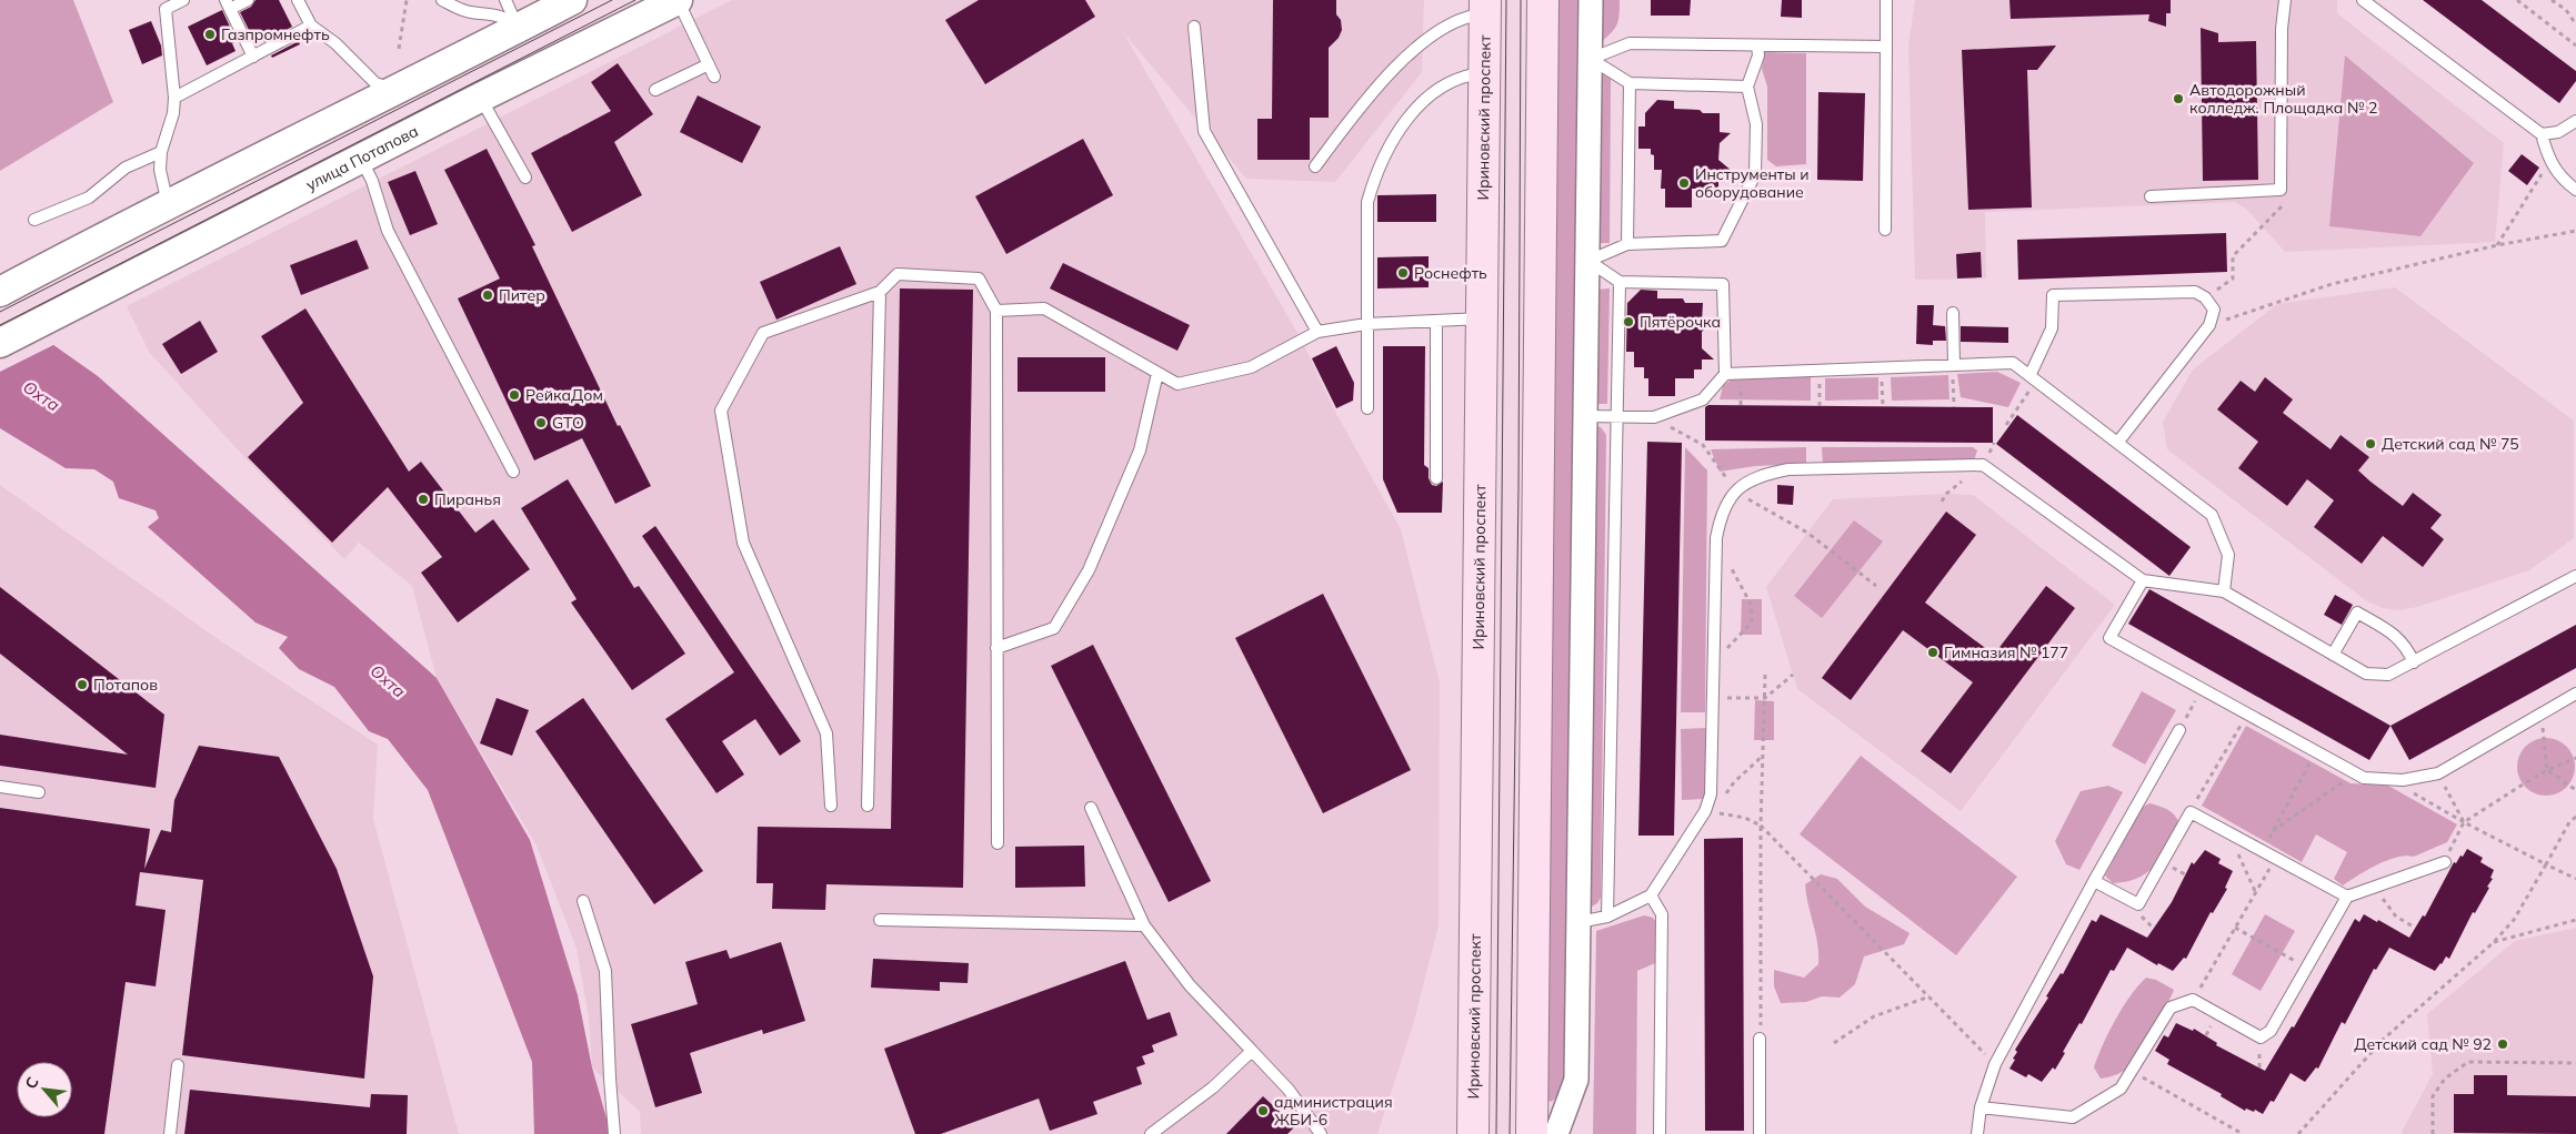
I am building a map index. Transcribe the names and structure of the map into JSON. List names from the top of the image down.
{
  "streets": {
    "main road": ["Ириновский проспект"],
    "street": ["улица Потапова"]
  },
  "water": ["Охта"],
  "places": [
    "Газпромнефть",
    "Автодорожный колледж. Площадка № 2",
    "Инструменты и оборудование",
    "Роснефть",
    "Питер",
    "Пятёрочка",
    "РейкаДом",
    "GTO",
    "Детский сад № 75",
    "Пиранья",
    "Гимназия № 177",
    "Потапов",
    "Детский сад № 92",
    "администрация ЖБИ-6"
  ],
  "north": "top left"
}
